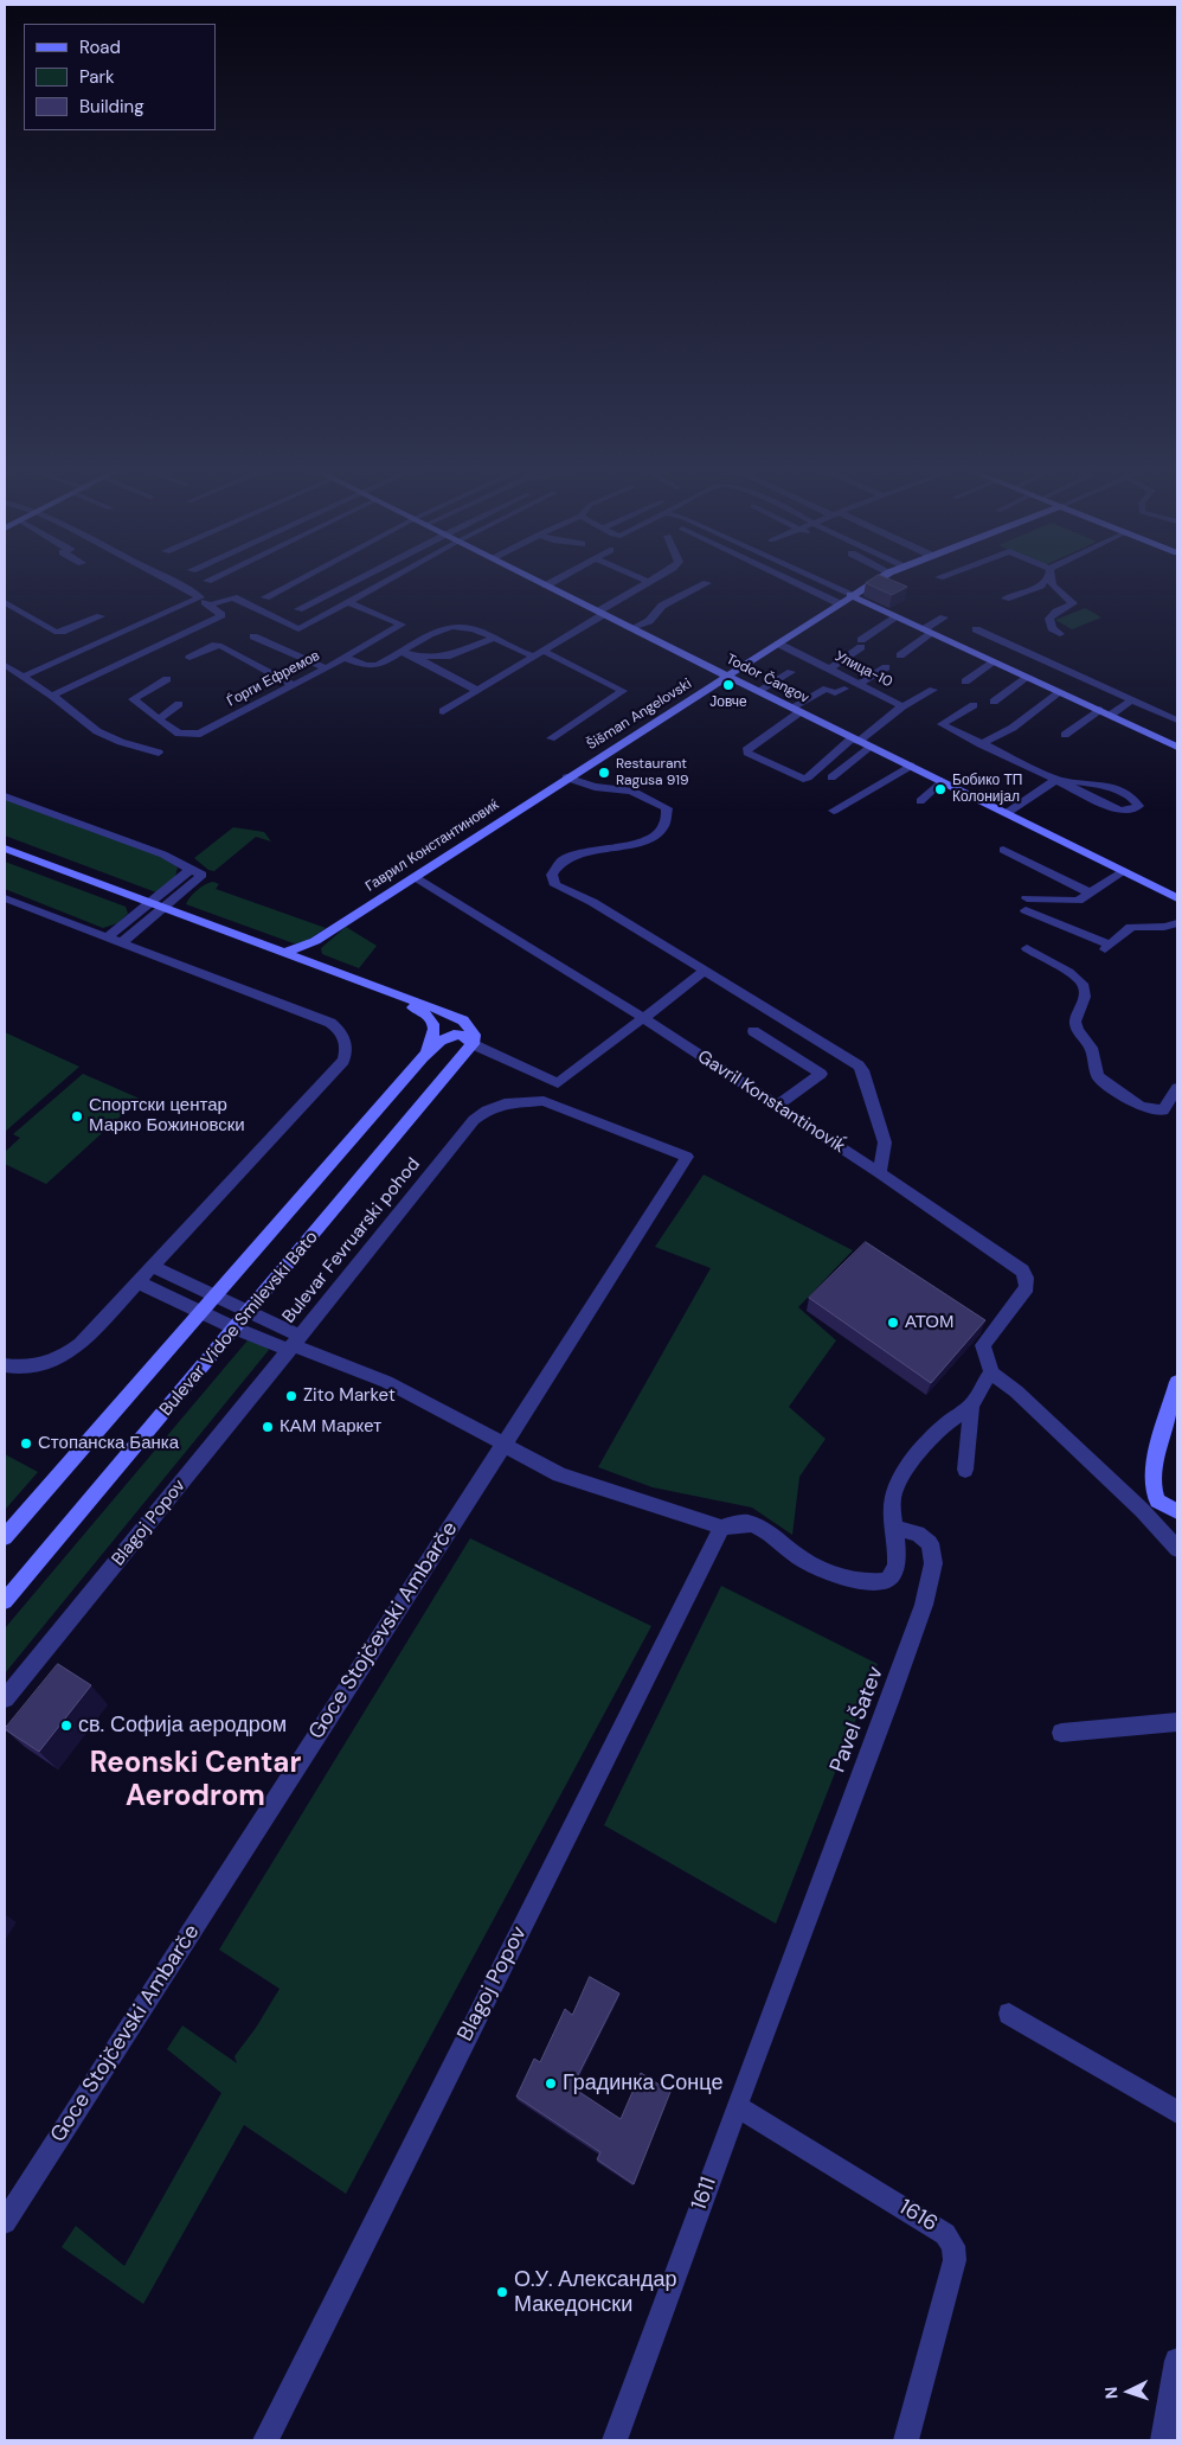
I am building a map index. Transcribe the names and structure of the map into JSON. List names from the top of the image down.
{
  "streets": {
    "street": [
      "Улица-10",
      "Ѓорги Ефремов",
      "Todor Čangov",
      "Šišman Angelovski",
      "Гаврил Константиновиќ",
      "Gavril Konstantinoviḱ",
      "Bulevar Fevruarski pohod",
      "Bulevar Vidoe Smilevski Bato",
      "Blagoj Popov",
      "Goce Stojčevski Ambarče",
      "Pavel Šatev",
      "1611",
      "1616"
    ]
  },
  "crossings": [
    ["Улица-10", "Šišman Angelovski"],
    ["Todor Čangov", "Šišman Angelovski"],
    ["Šišman Angelovski", "Гаврил Константиновиќ"],
    ["Гаврил Константиновиќ", "Gavril Konstantinoviḱ"],
    ["Bulevar Fevruarski pohod", "Blagoj Popov"],
    ["Bulevar Fevruarski pohod", "Goce Stojčevski Ambarče"],
    ["Pavel Šatev", "1611"],
    ["1611", "1616"]
  ],
  "districts": ["Reonski Centar Aerodrom"],
  "places": [
    "Јовче",
    "Restaurant Ragusa 919",
    "Бобико ТП Колонијал",
    "Спортски центар Марко Божиновски",
    "АТОМ",
    "Zito Market",
    "КАМ Маркет",
    "Стопанска Банка",
    "св. Софија аеродром",
    "Градинка Сонце",
    "О.У. Александар Македонски"
  ],
  "legend": ["Road", "Park", "Building"],
  "north": "left"
}
